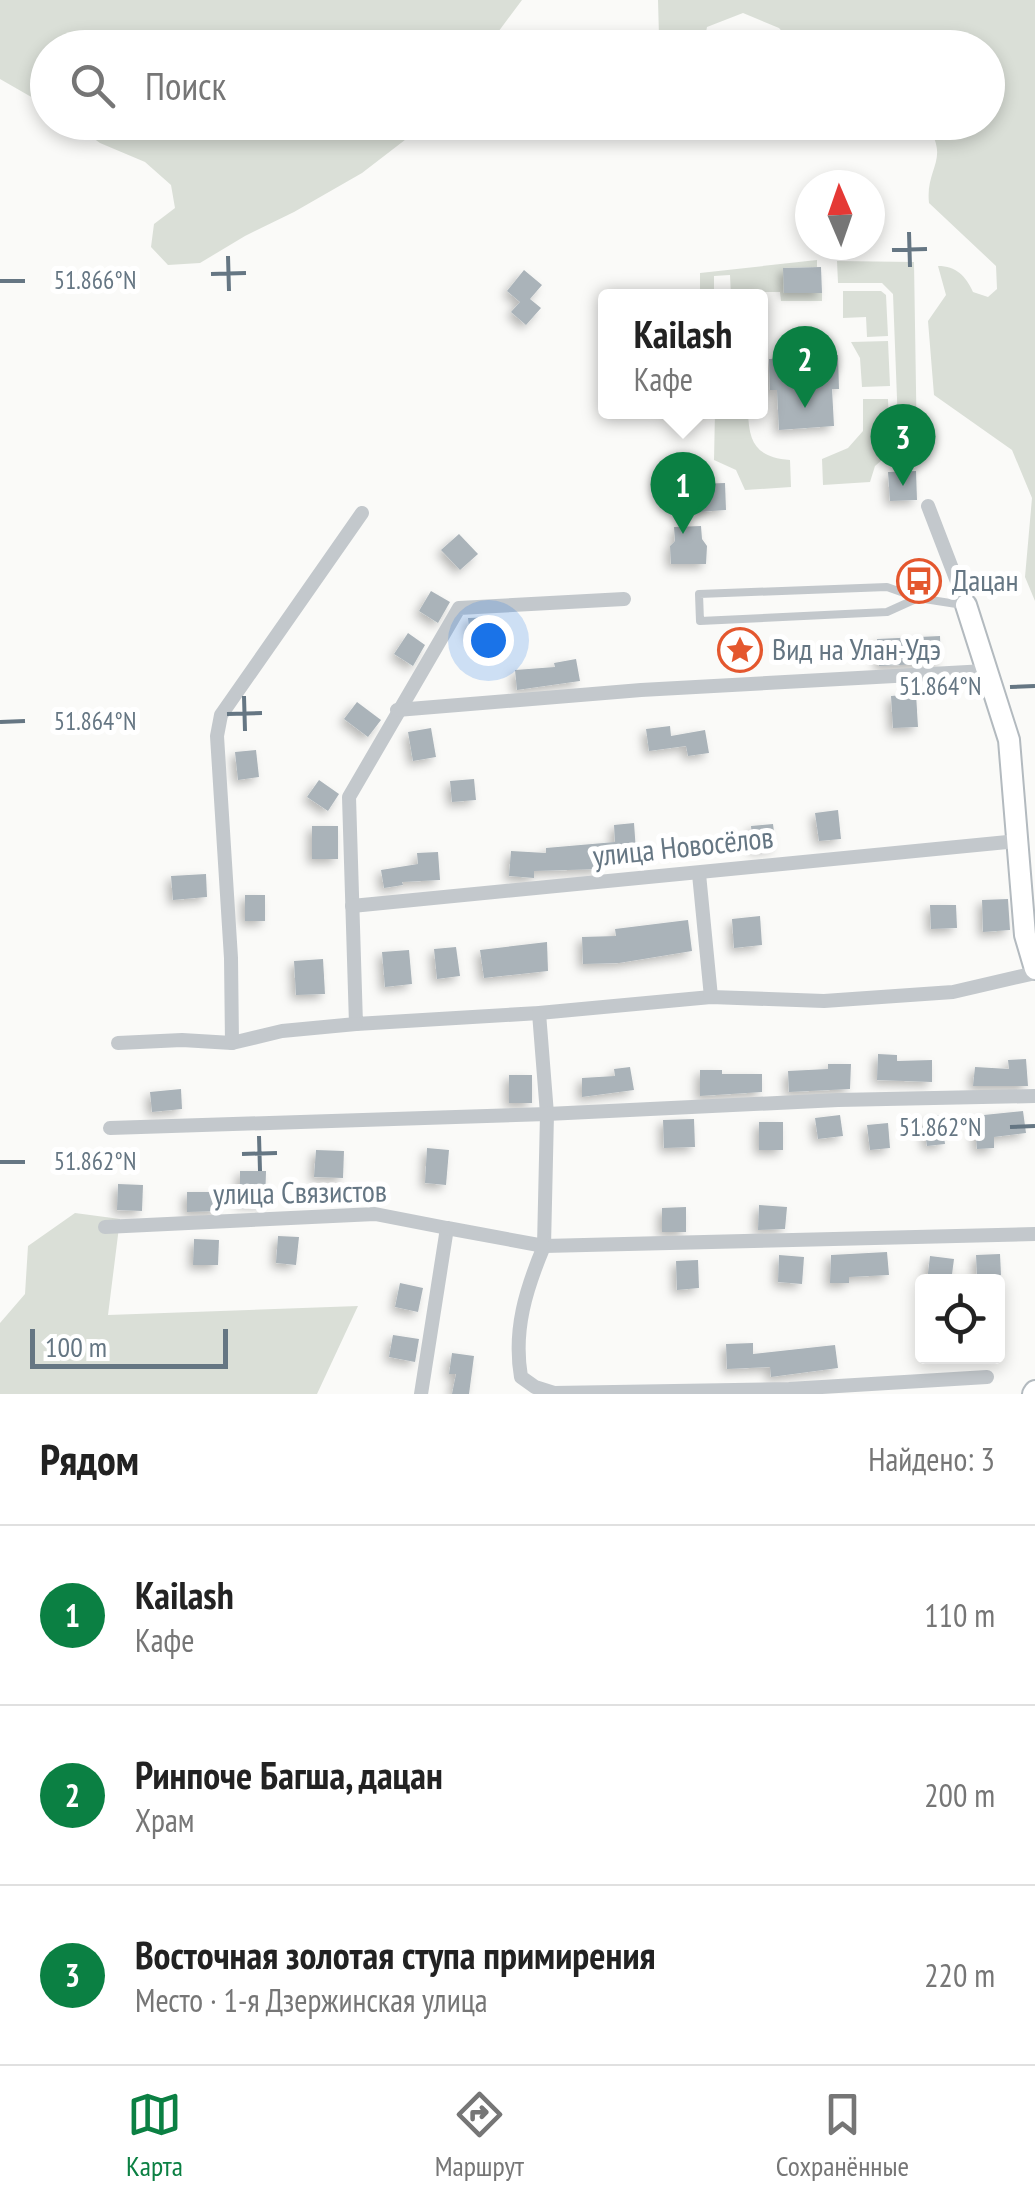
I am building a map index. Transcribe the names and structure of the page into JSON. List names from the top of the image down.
{
  "streets": {
    "street": ["улица Новосёлов", "улица Связистов"]
  },
  "places": {
    "bus stop": ["Дацан"],
    "place": ["Вид на Улан-Удэ"]
  },
  "scale_bar": "100 m",
  "north": "top",
  "page": {
    "search": "Поиск",
    "popup": ["Kailash", "Кафе"],
    "pins": ["2", "3", "1"],
    "scale": "100 m",
    "heading": ["Рядом", "Найдено: 3"],
    "list": [
      {
        "mark": "1",
        "name": "Kailash",
        "note": "Кафе",
        "value": "110 m"
      },
      {
        "mark": "2",
        "name": "Ринпоче Багша, дацан",
        "note": "Храм",
        "value": "200 m"
      },
      {
        "mark": "3",
        "name": "Восточная золотая ступа примирения",
        "note": "Место · 1-я Дзержинская улица",
        "value": "220 m"
      }
    ],
    "nav": ["Карта", "Маршрут", "Сохранённые"]
  },
  "coordinates": ["51.866°N", "51.864°N", "51.862°N"]
}
